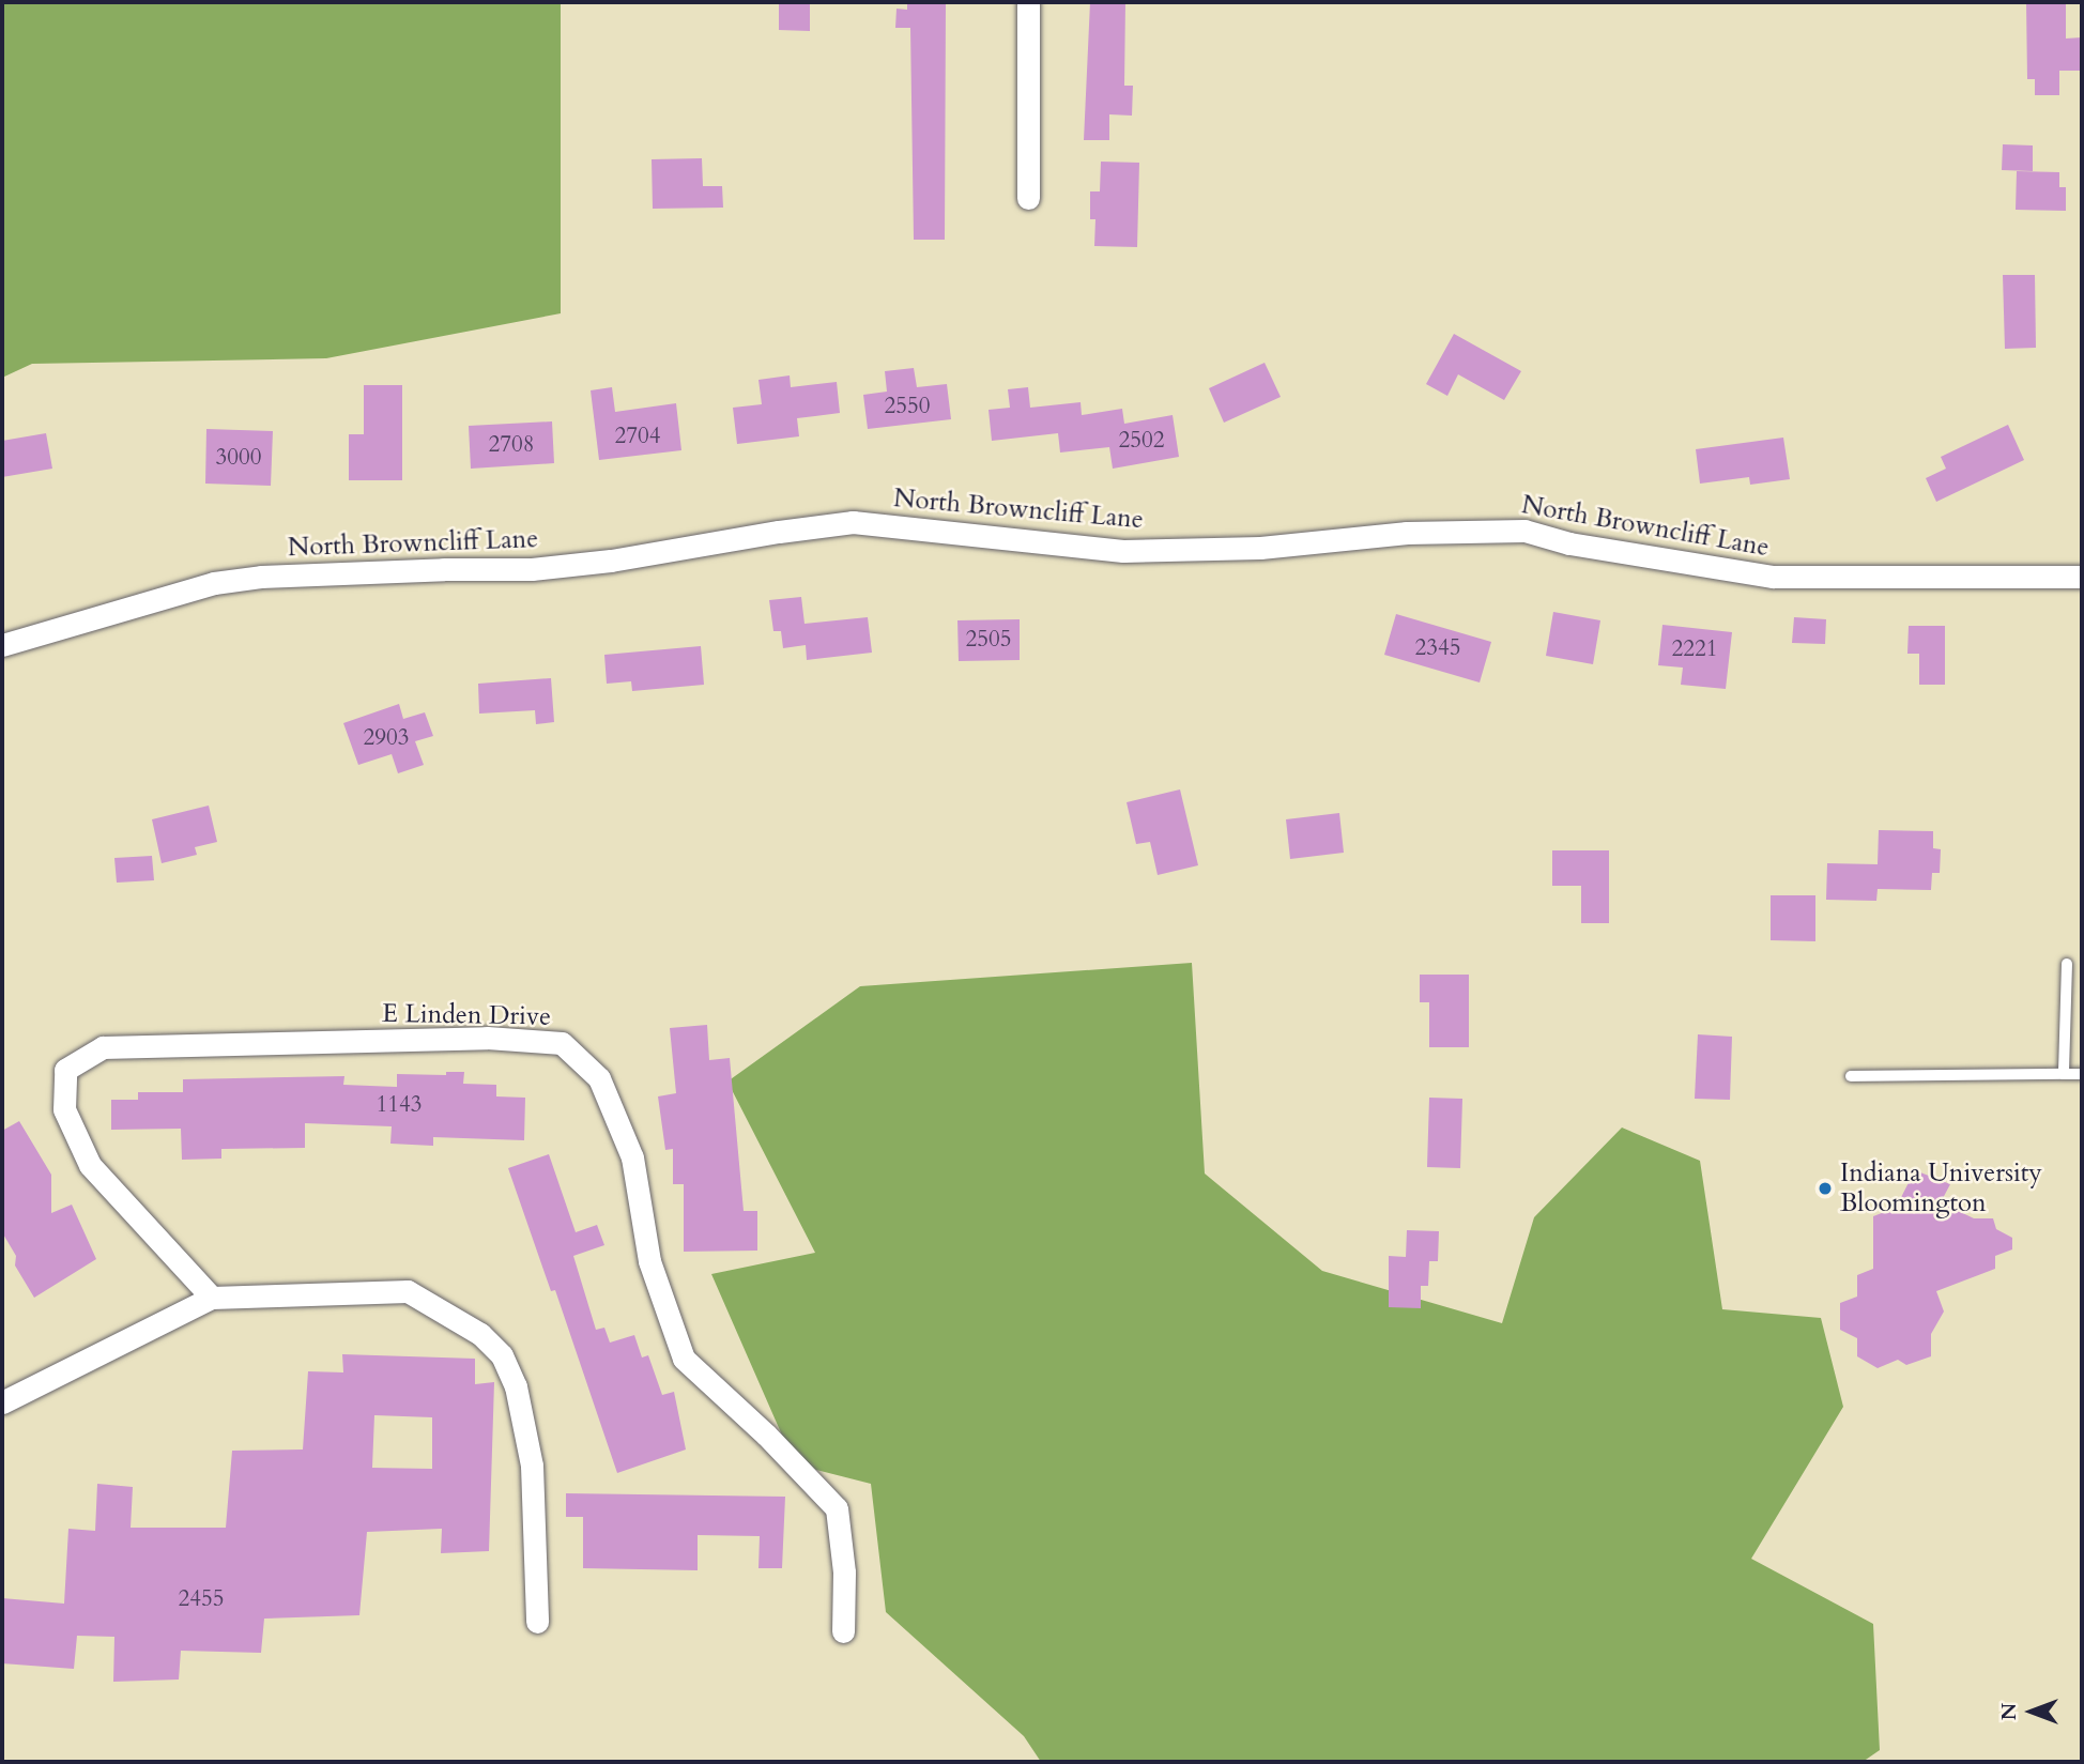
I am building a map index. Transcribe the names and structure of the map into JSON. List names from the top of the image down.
{
  "streets": {
    "street": ["North Browncliff Lane", "E Linden Drive"]
  },
  "places": ["Indiana University Bloomington"],
  "house_numbers": [
    "2550",
    "2704",
    "2502",
    "2708",
    "3000",
    "2505",
    "2345",
    "2221",
    "2903",
    "1143",
    "2455"
  ],
  "north": "left"
}
